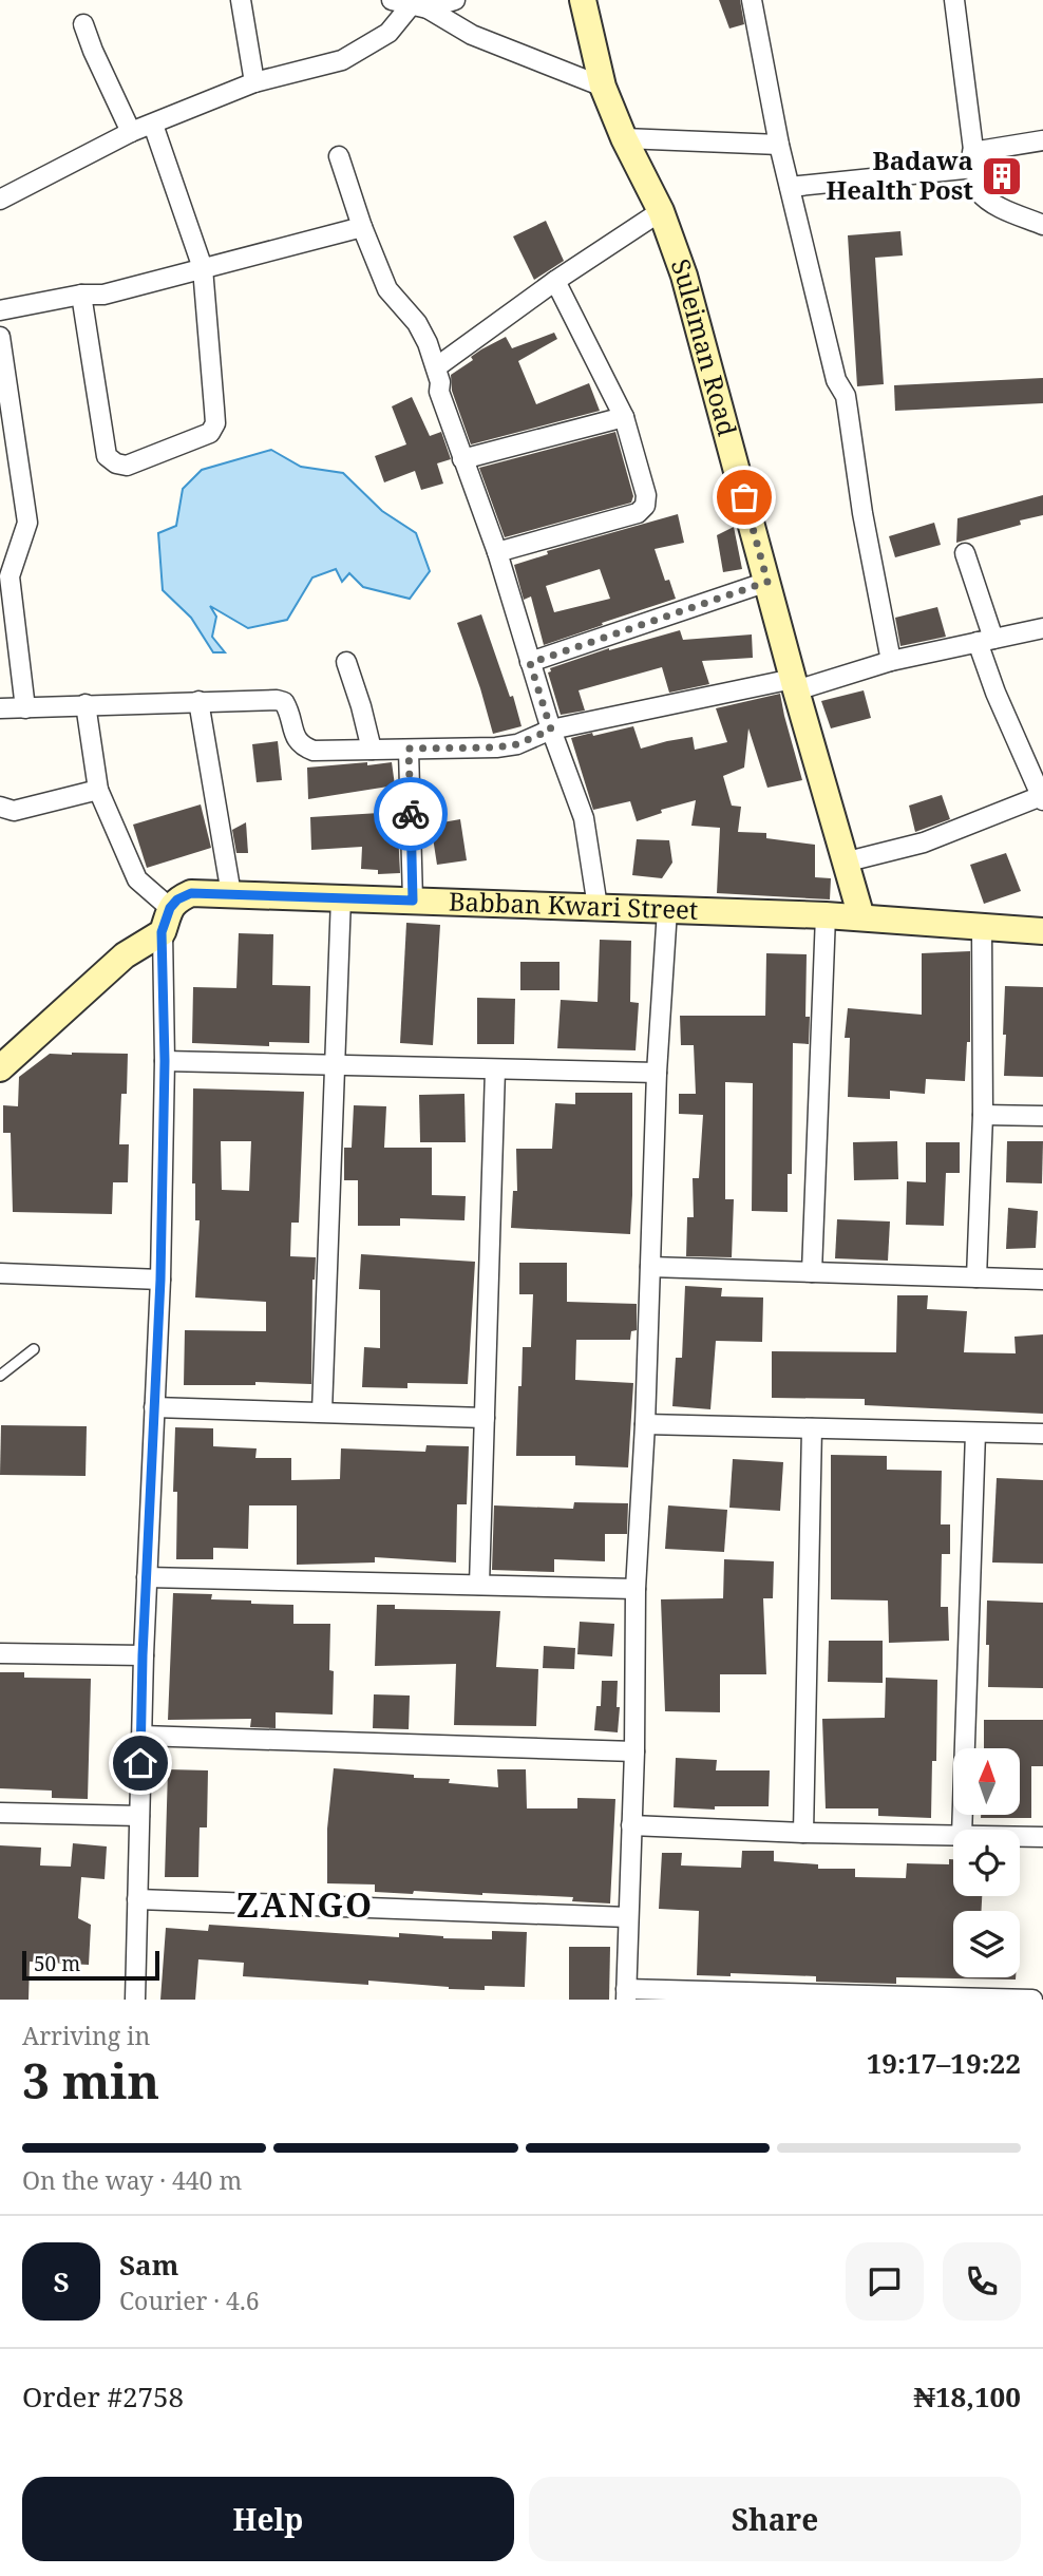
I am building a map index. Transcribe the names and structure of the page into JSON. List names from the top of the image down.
{
  "streets": {
    "street": ["Suleiman Road", "Babban Kwari Street"]
  },
  "crossings": [
    ["Suleiman Road", "Babban Kwari Street"]
  ],
  "districts": ["ZANGO"],
  "places": {
    "building": ["Badawa Health Post"]
  },
  "scale_bar": "50 m",
  "north": "top",
  "page": {
    "scale": "50 m",
    "heading": ["3 min", "Arriving in", "19:17–19:22"],
    "panel": [
      "Sam",
      "Courier · 4.6",
      "Order #2758",
      "₦18,100"
    ],
    "bar": "On the way · 440 m",
    "round": "S",
    "buttons": ["Help", "Share"]
  }
}
